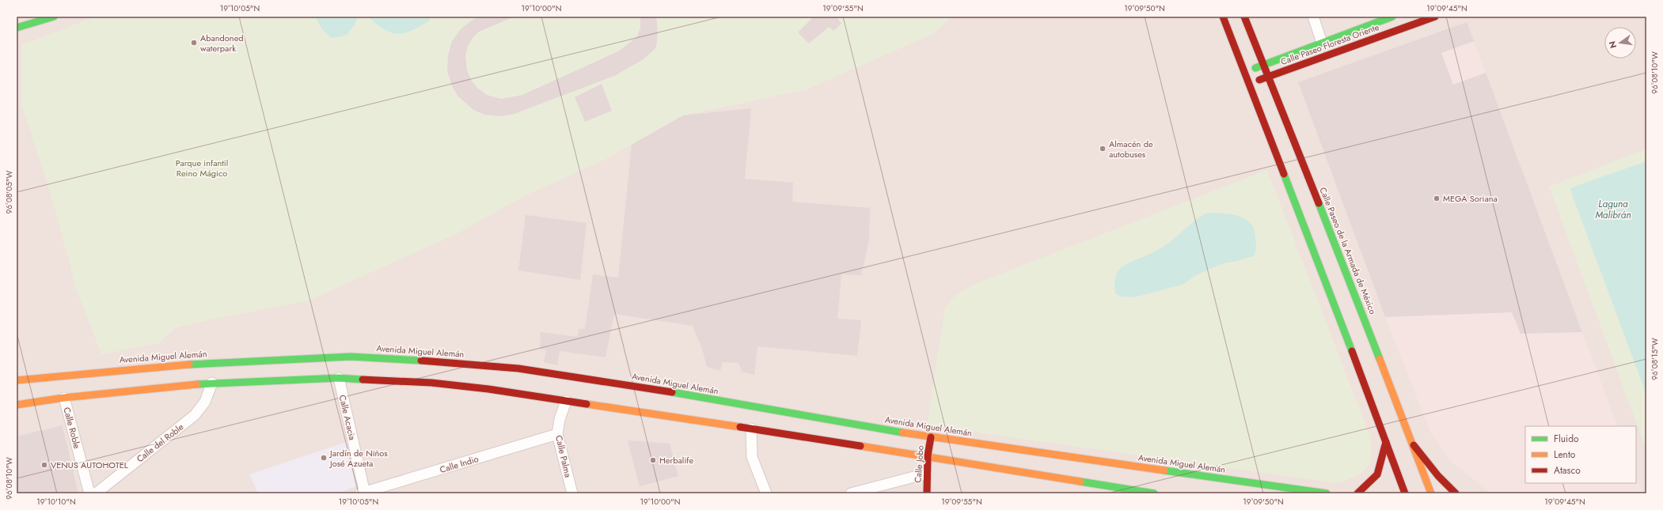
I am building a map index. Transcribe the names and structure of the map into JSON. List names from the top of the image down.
{
  "streets": {
    "main road": [
      "Calle Paseo Floresta Oriente",
      "Calle Paseo de la Armada de México",
      "Avenida Miguel Alemán",
      "Calle Jobo"
    ],
    "street": [
      "Calle Acacia",
      "Calle Roble",
      "Calle del Roble",
      "Calle Palma",
      "Calle Indio"
    ]
  },
  "crossings": [
    ["Calle Paseo Floresta Oriente", "Calle Paseo de la Armada de México"],
    ["Avenida Miguel Alemán", "Calle Jobo"],
    ["Calle Acacia", "Calle Indio"],
    ["Calle Palma", "Calle Indio"]
  ],
  "water": ["Laguna Malibrán"],
  "parks": ["Parque infantil Reino Mágico"],
  "places": [
    "Abandoned waterpark",
    "Almacén de autobuses",
    "MEGA Soriana",
    "Jardín de Niños José Azueta",
    "Herbalife",
    "VENUS AUTOHOTEL"
  ],
  "legend": ["Fluido", "Lento", "Atasco"],
  "north": "left",
  "coordinates": [
    "19°10'05\"N",
    "19°10'00\"N",
    "19°09'55\"N",
    "19°09'50\"N",
    "19°09'45\"N",
    "96°08'10\"W",
    "96°08'05\"W",
    "96°08'15\"W",
    "19°10'10\"N"
  ]
}
